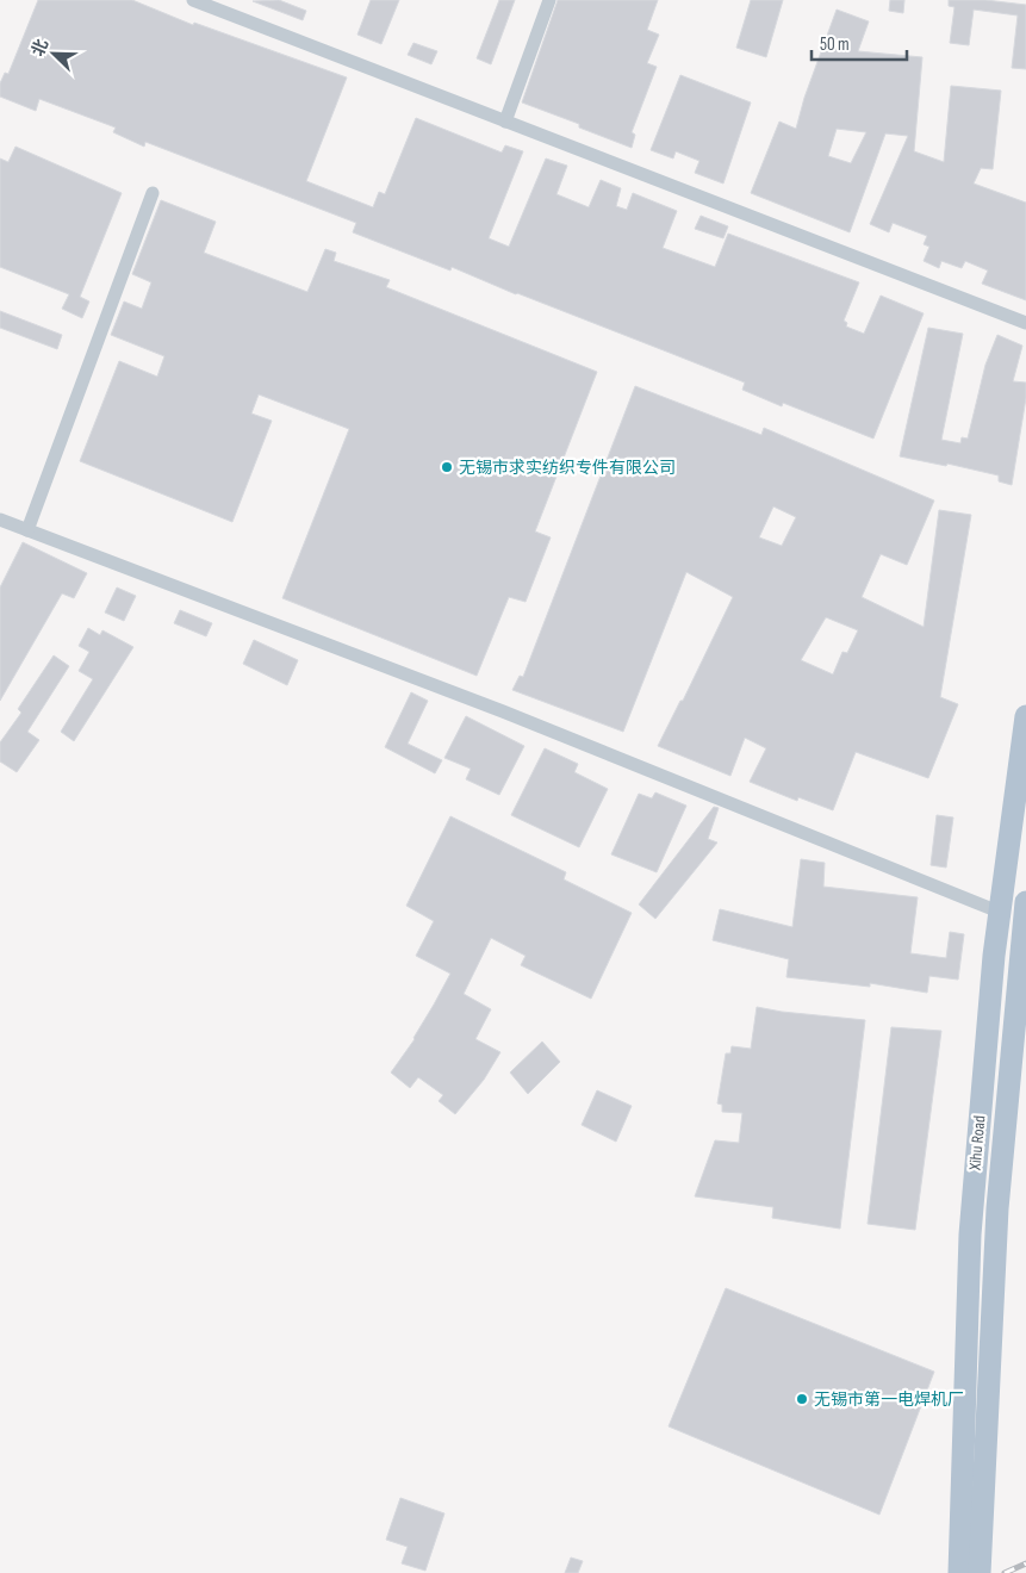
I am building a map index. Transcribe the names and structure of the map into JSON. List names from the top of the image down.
{
  "streets": {
    "main road": ["Xihu Road"]
  },
  "places": ["无锡市求实纺织专件有限公司", "无锡市第一电焊机厂"],
  "scale_bar": "50 m",
  "north": "top left"
}
